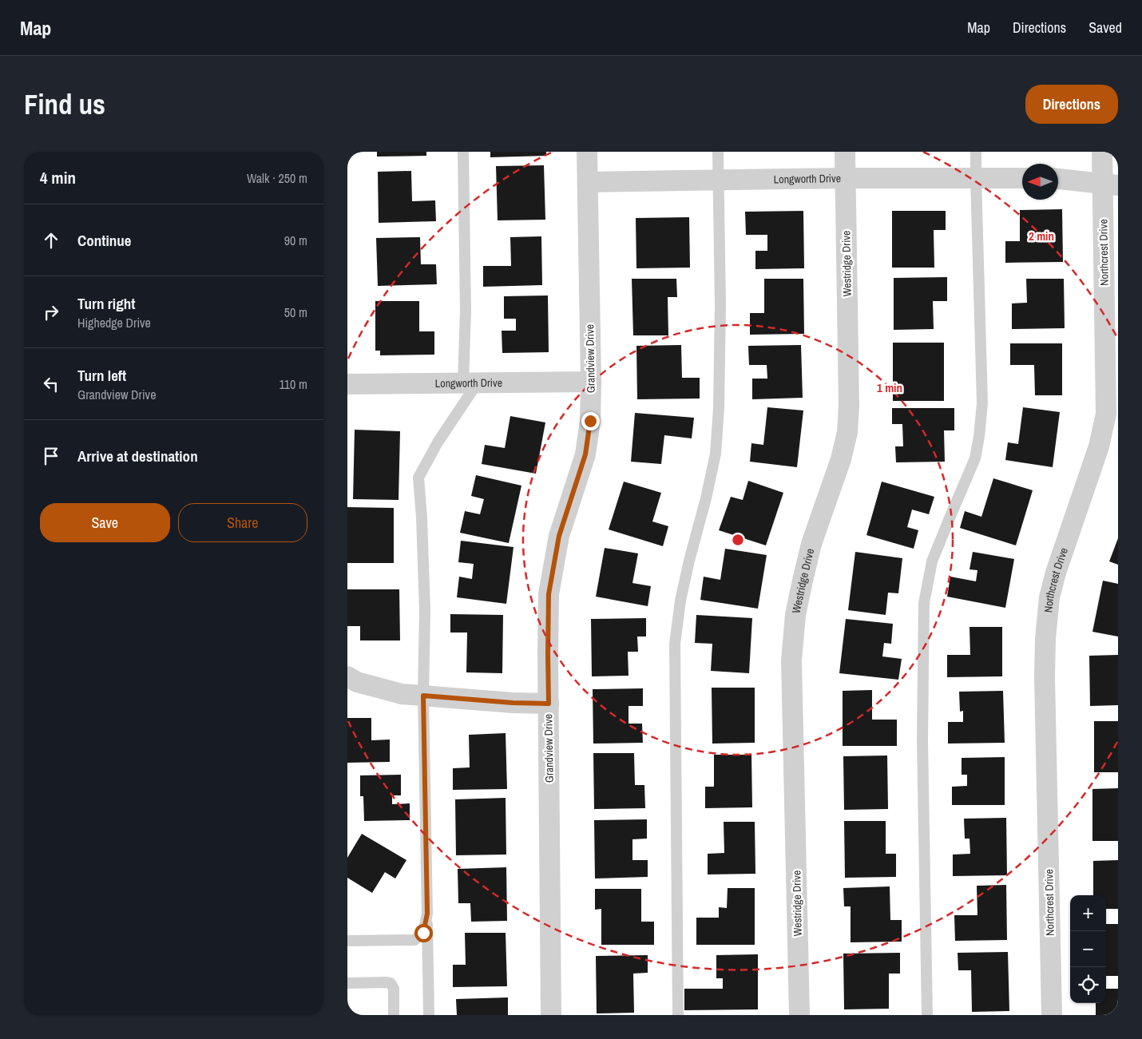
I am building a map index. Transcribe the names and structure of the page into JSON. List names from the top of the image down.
{
  "streets": {
    "street": [
      "Longworth Drive",
      "Northcrest Drive",
      "Westridge Drive",
      "Grandview Drive"
    ]
  },
  "crossings": [
    ["Longworth Drive", "Westridge Drive"],
    ["Longworth Drive", "Grandview Drive"]
  ],
  "north": "left",
  "page": {
    "header": "Map",
    "nav": ["Map", "Directions", "Saved"],
    "buttons": [
      "Directions",
      ["Save", "Share"]
    ],
    "title": "Find us",
    "heading": ["4 min", "Walk · 250 m"],
    "list": [
      ["Continue", "90 m"],
      ["Turn right", "Highedge Drive", "50 m"],
      ["Turn left", "Grandview Drive", "110 m"],
      "Arrive at destination"
    ],
    "map_buttons": ["+", "−"]
  },
  "rings": ["2 min", "1 min"]
}
